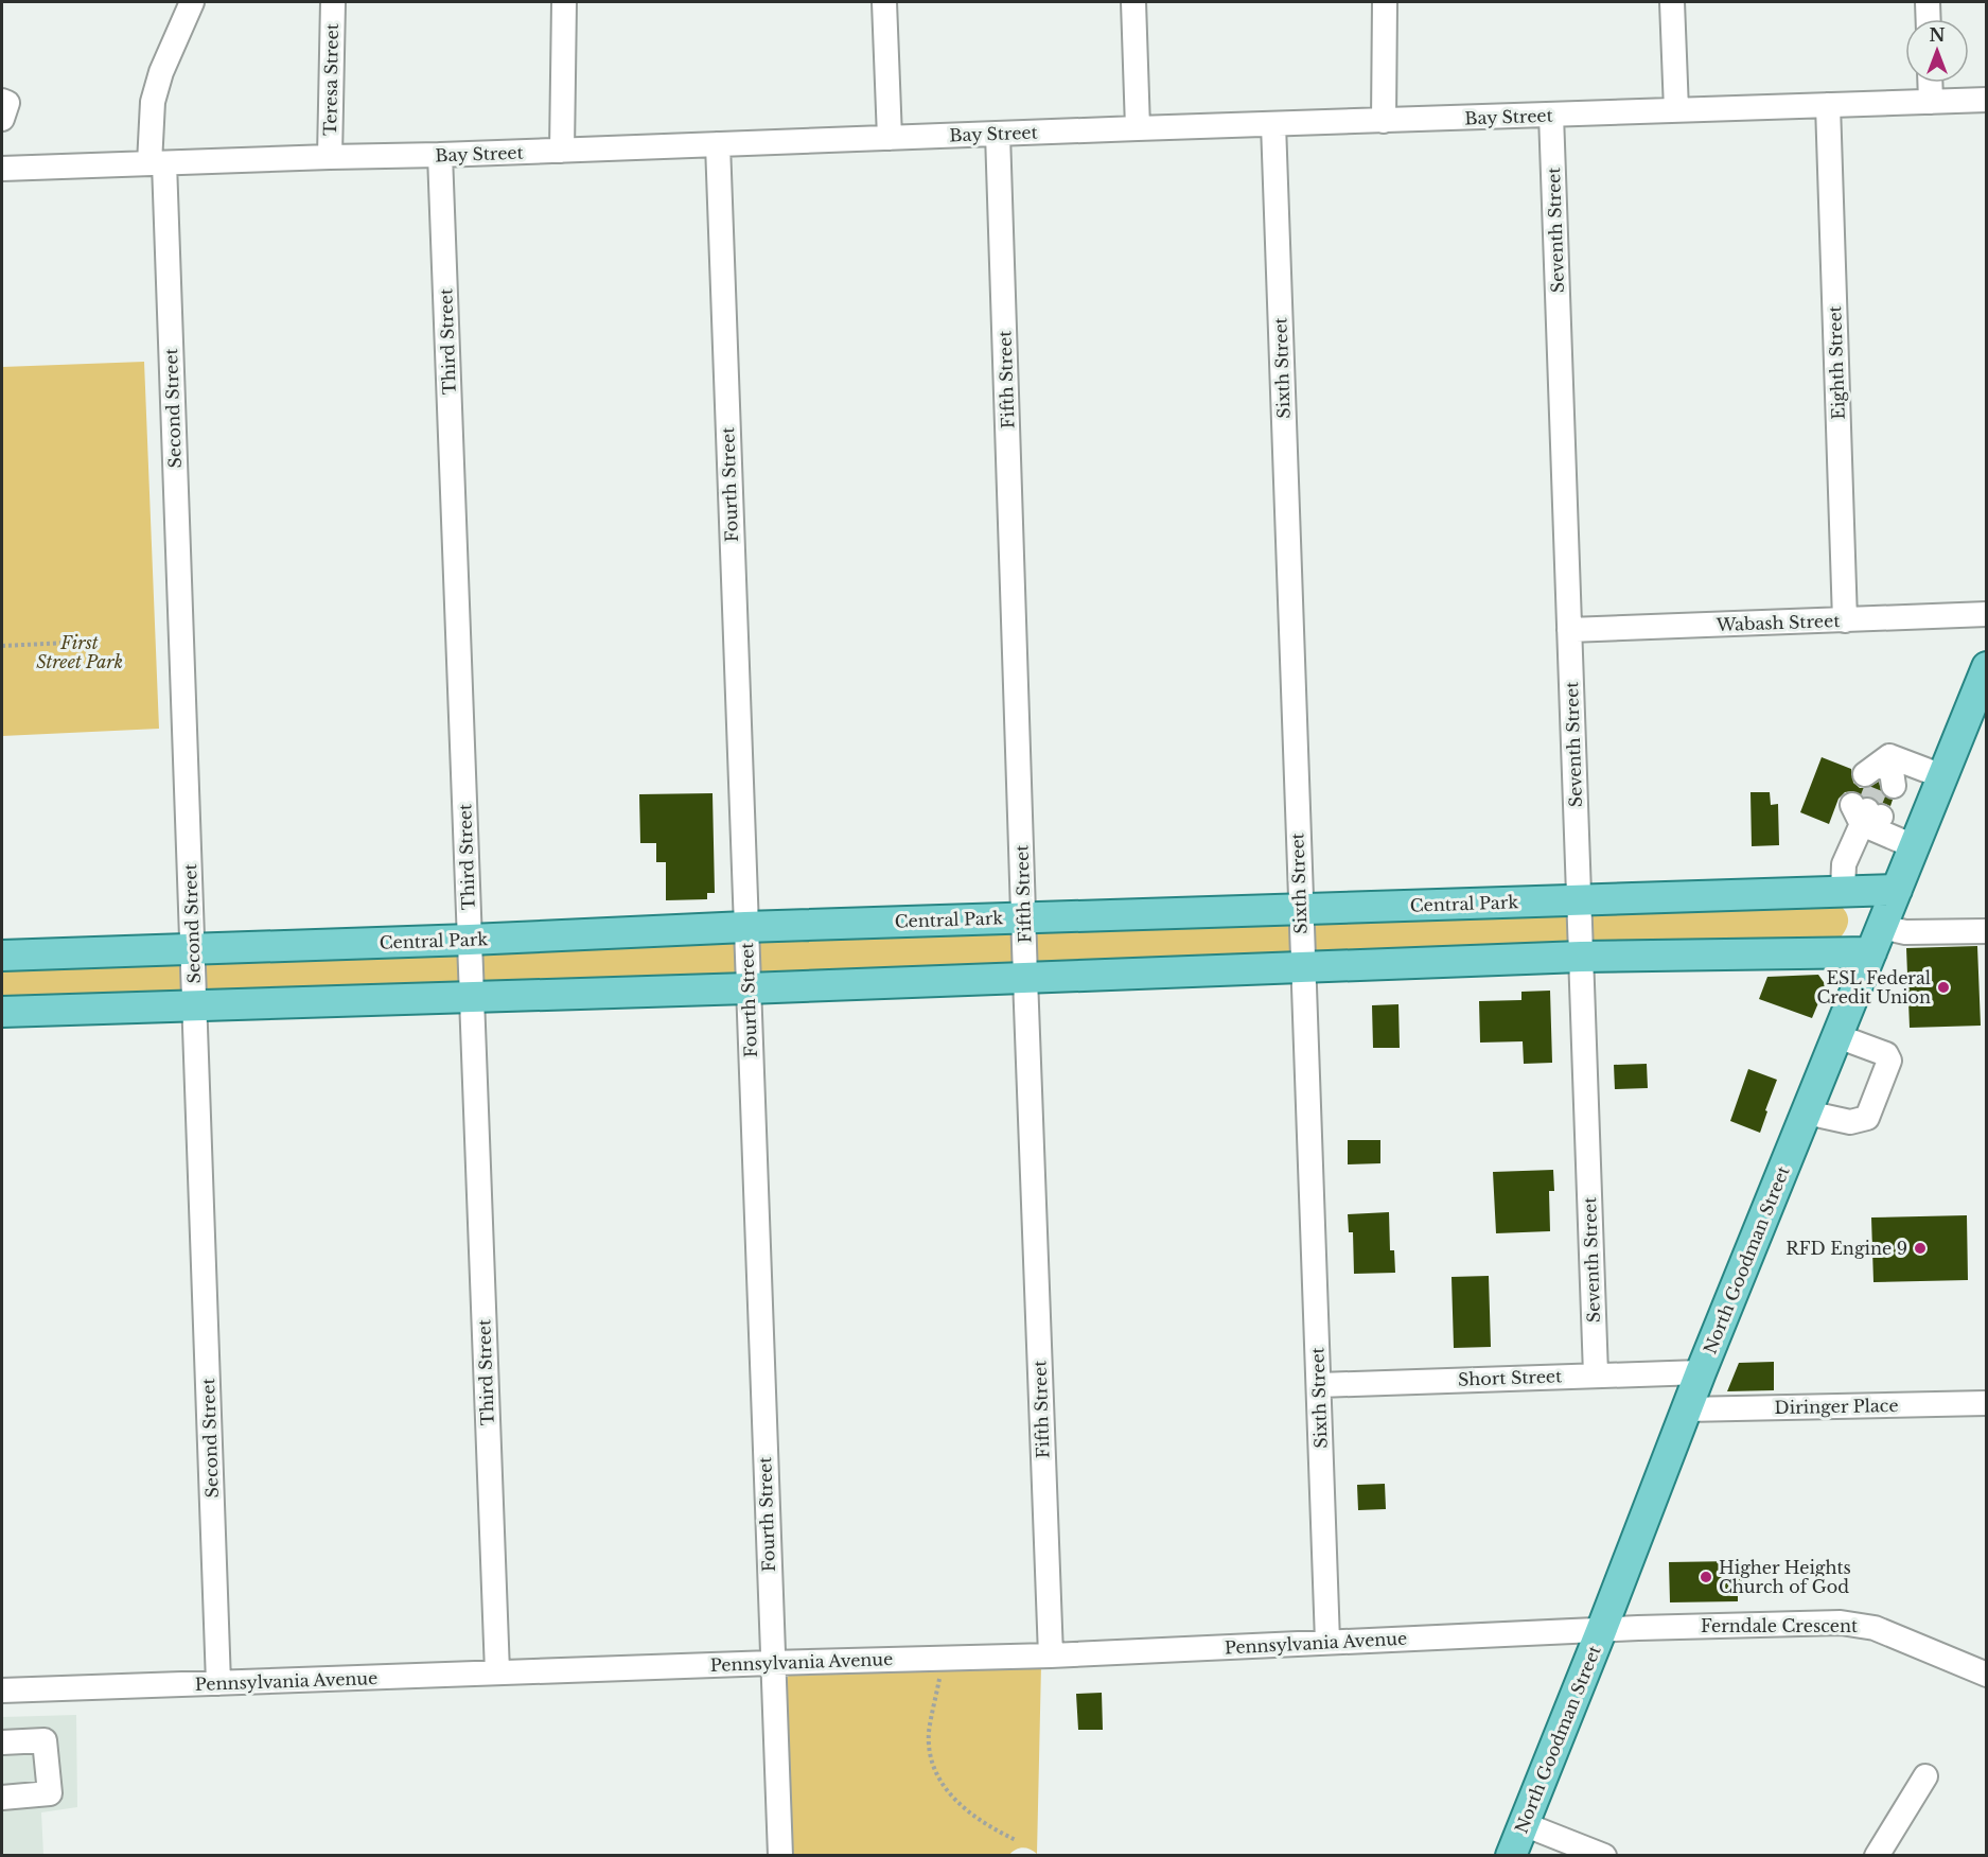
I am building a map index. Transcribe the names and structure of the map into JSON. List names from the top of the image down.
{
  "streets": {
    "main road": ["Central Park", "North Goodman Street"],
    "street": [
      "Teresa Street",
      "Bay Street",
      "Seventh Street",
      "Third Street",
      "Eighth Street",
      "Sixth Street",
      "Fifth Street",
      "Second Street",
      "Fourth Street",
      "Wabash Street",
      "Short Street",
      "Diringer Place",
      "Ferndale Crescent",
      "Pennsylvania Avenue"
    ]
  },
  "crossings": [
    ["Teresa Street", "Bay Street"],
    ["Bay Street", "Seventh Street"],
    ["Bay Street", "Third Street"],
    ["Bay Street", "Eighth Street"],
    ["Bay Street", "Sixth Street"],
    ["Bay Street", "Fifth Street"],
    ["Bay Street", "Second Street"],
    ["Bay Street", "Fourth Street"],
    ["Seventh Street", "Wabash Street"],
    ["Seventh Street", "Central Park"],
    ["Seventh Street", "Short Street"],
    ["Third Street", "Central Park"],
    ["Third Street", "Pennsylvania Avenue"],
    ["Eighth Street", "Wabash Street"],
    ["Sixth Street", "Central Park"],
    ["Sixth Street", "Short Street"],
    ["Sixth Street", "Pennsylvania Avenue"],
    ["Fifth Street", "Central Park"],
    ["Fifth Street", "Pennsylvania Avenue"],
    ["Second Street", "Central Park"],
    ["Second Street", "Pennsylvania Avenue"],
    ["Fourth Street", "Central Park"],
    ["Fourth Street", "Pennsylvania Avenue"],
    ["Central Park", "North Goodman Street"],
    ["North Goodman Street", "Short Street"],
    ["North Goodman Street", "Diringer Place"],
    ["North Goodman Street", "Ferndale Crescent"],
    ["North Goodman Street", "Pennsylvania Avenue"],
    ["Ferndale Crescent", "Pennsylvania Avenue"]
  ],
  "parks": ["First Street Park"],
  "places": ["ESL Federal Credit Union", "RFD Engine 9", "Higher Heights Church of God"],
  "north": "top"
}
